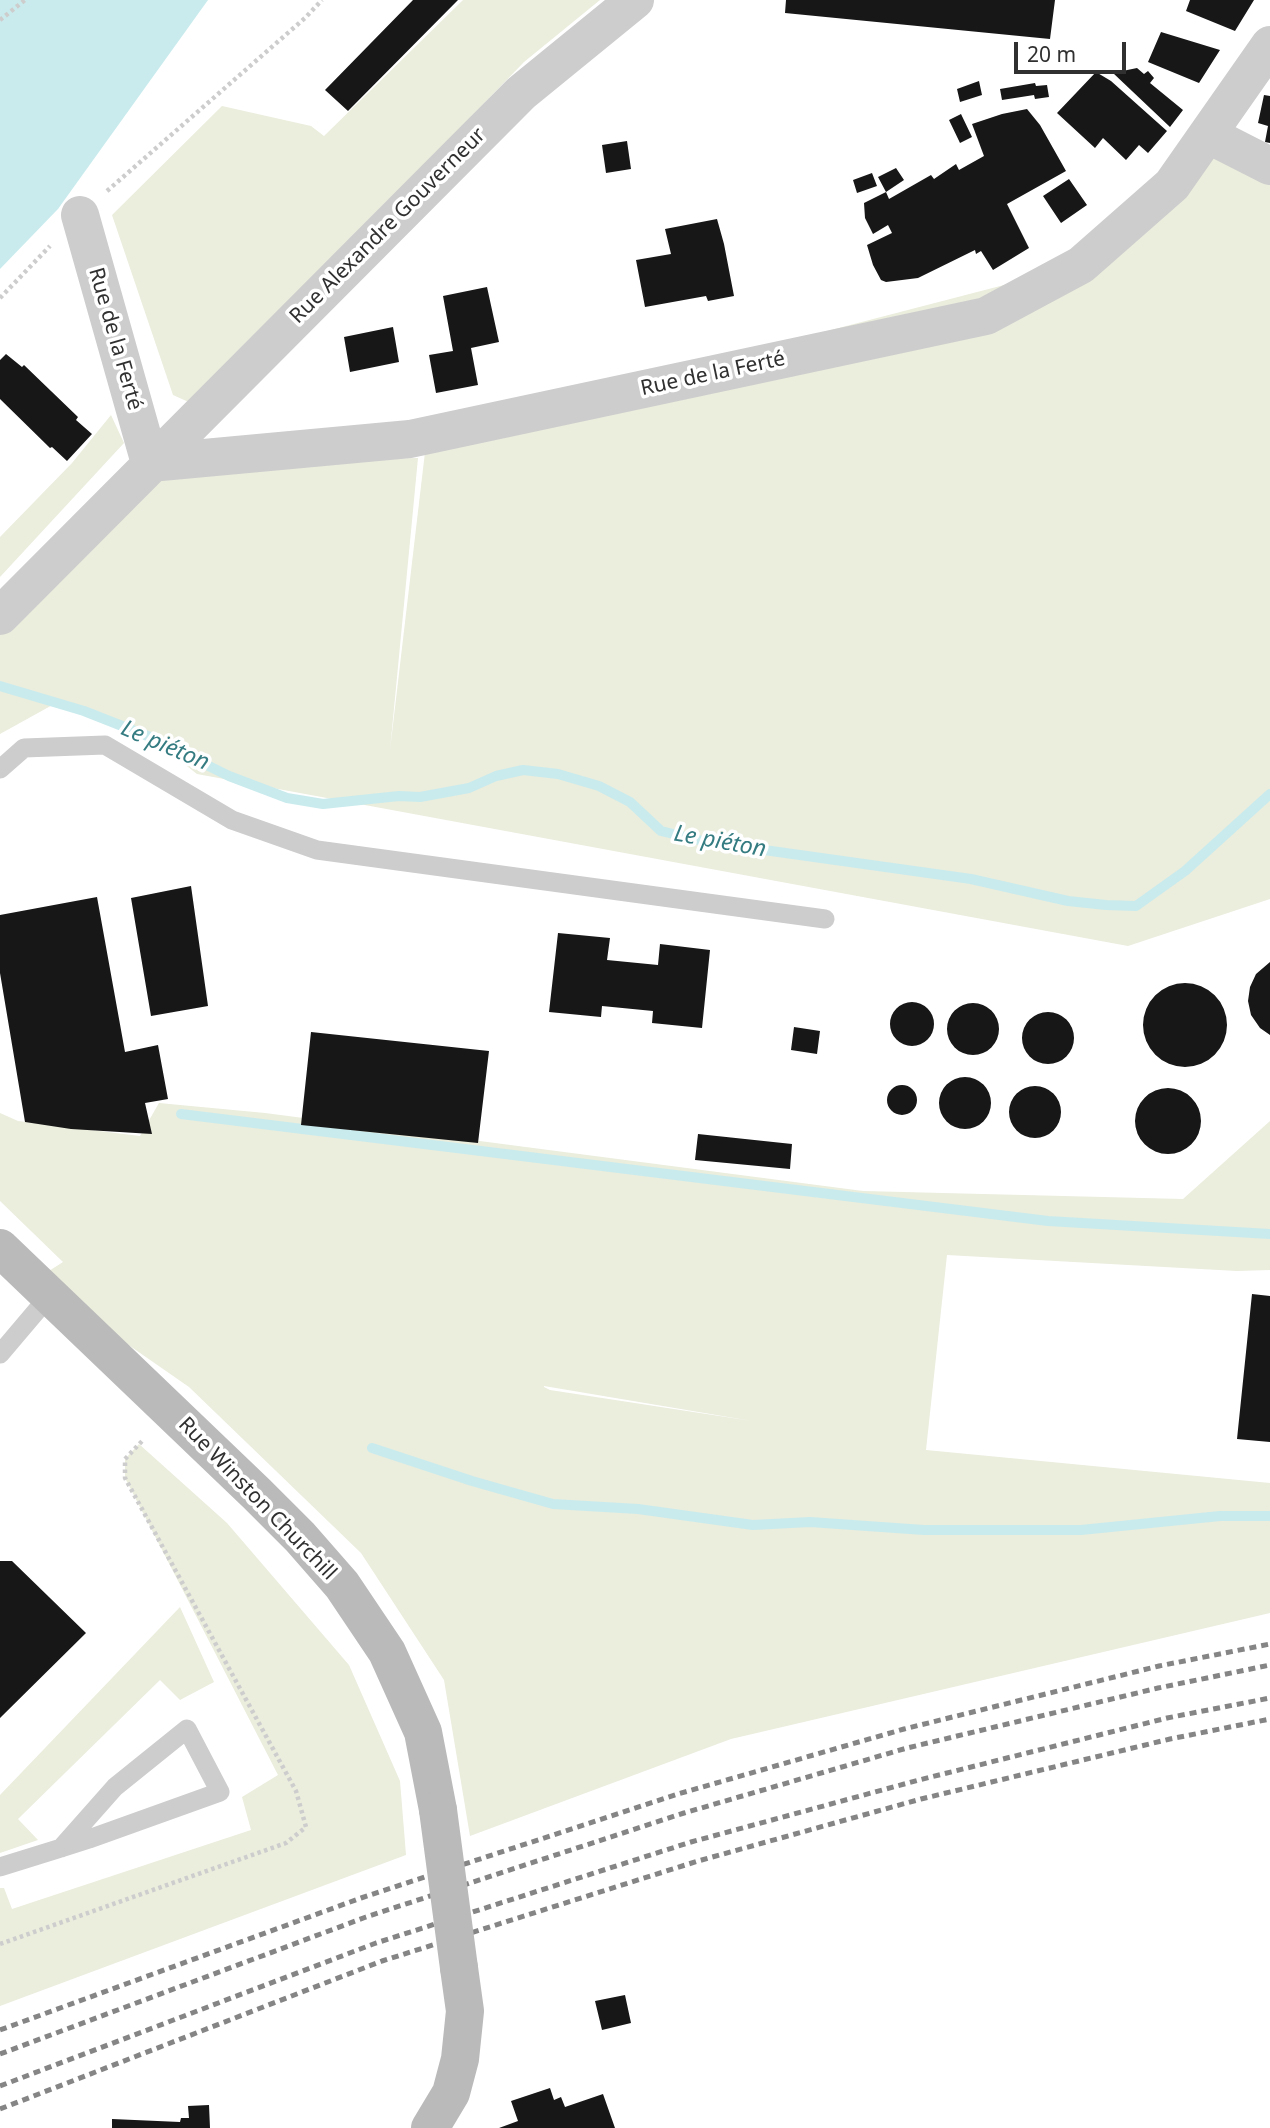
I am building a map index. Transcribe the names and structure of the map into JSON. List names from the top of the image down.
{
  "streets": {
    "main road": ["Rue Winston Churchill"],
    "street": ["Rue Alexandre Gouverneur", "Rue de la Ferté"]
  },
  "crossings": [
    ["Rue Alexandre Gouverneur", "Rue de la Ferté"]
  ],
  "water": ["Le piéton"],
  "scale_bar": "20 m"
}
